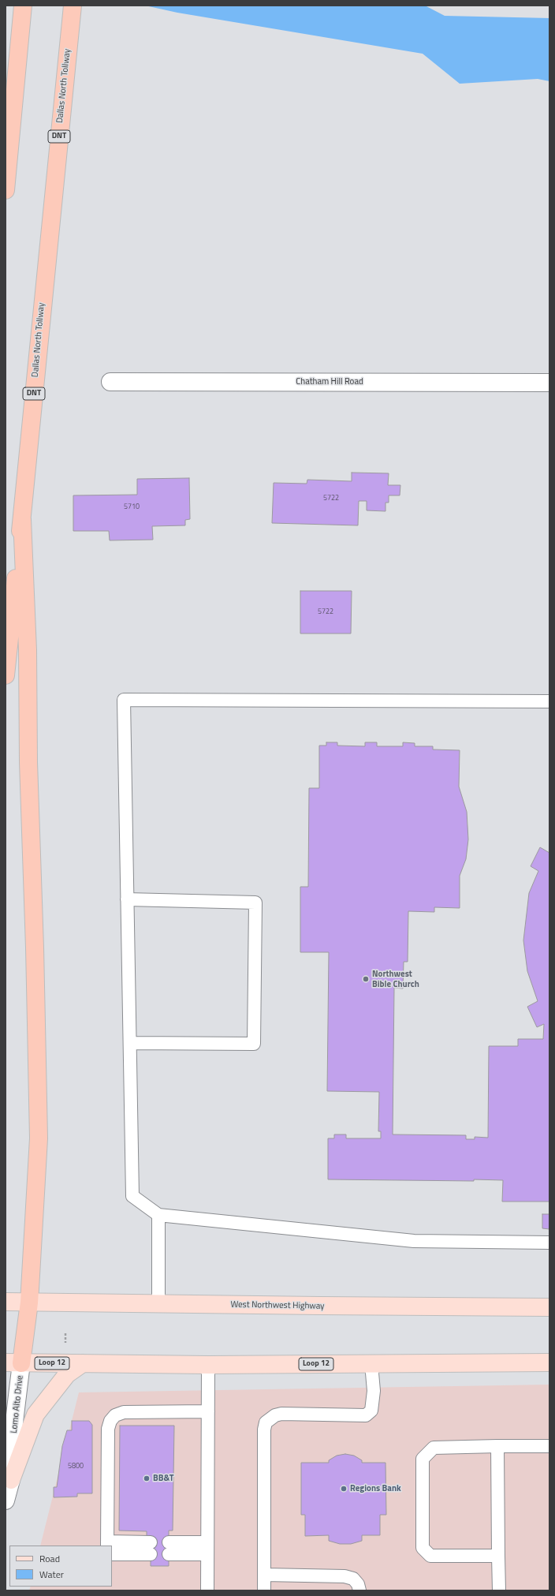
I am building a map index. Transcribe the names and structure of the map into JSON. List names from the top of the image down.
{
  "streets": {
    "highway": ["Dallas North Tollway", "DNT"],
    "main road": ["West Northwest Highway", "Loop 12"],
    "street": ["Chatham Hill Road", "Lomo Alto Drive"]
  },
  "crossings": [
    ["Loop 12", "Lomo Alto Drive"]
  ],
  "places": ["Northwest Bible Church", "BB&T", "Regions Bank"],
  "house_numbers": [
    "5722",
    "5710",
    "5722",
    "5800"
  ],
  "legend": ["Road", "Water"]
}
